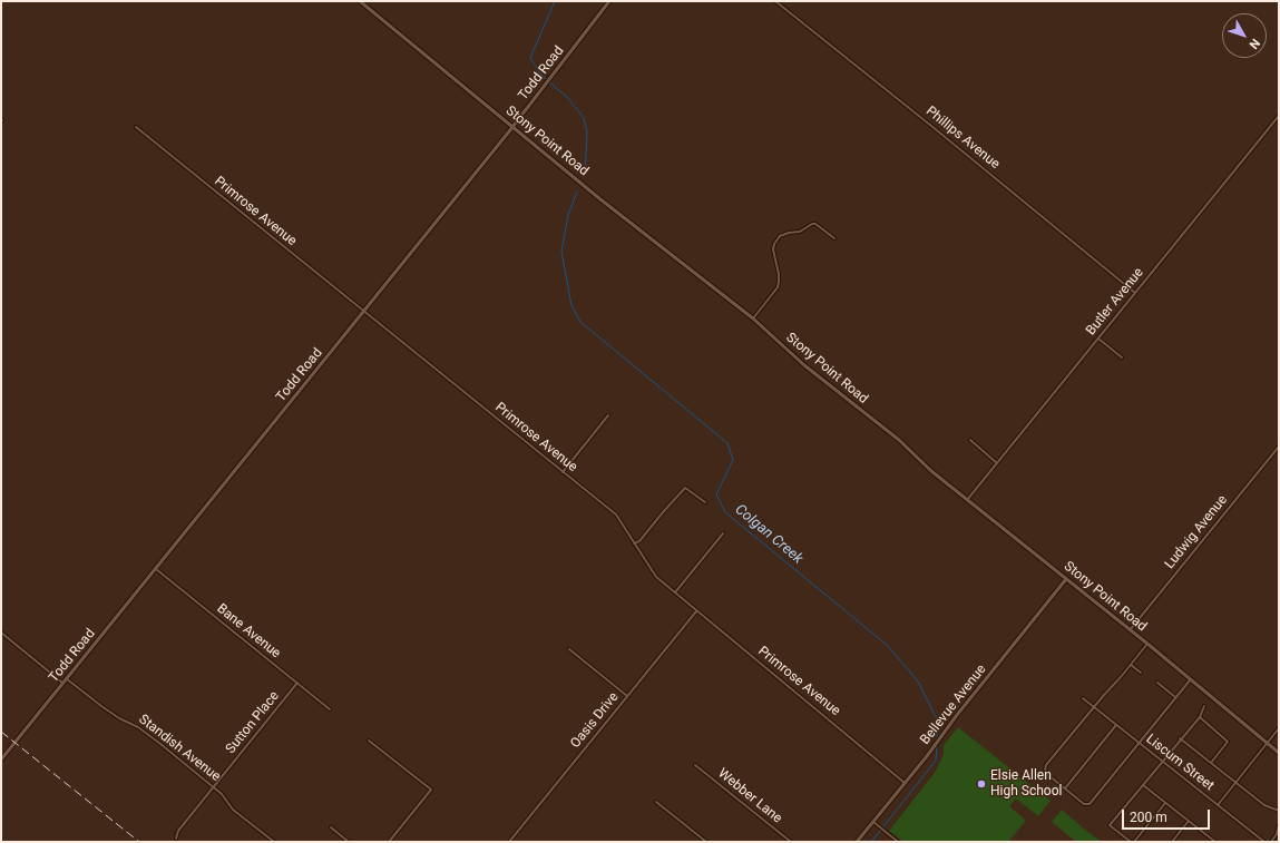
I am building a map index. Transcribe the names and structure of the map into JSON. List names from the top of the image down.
{
  "streets": {
    "main road": ["Todd Road", "Stony Point Road", "Bellevue Avenue"],
    "street": [
      "Phillips Avenue",
      "Primrose Avenue",
      "Butler Avenue",
      "Ludwig Avenue",
      "Bane Avenue",
      "Oasis Drive",
      "Sutton Place",
      "Standish Avenue",
      "Liscum Street",
      "Webber Lane"
    ]
  },
  "crossings": [
    ["Todd Road", "Stony Point Road"],
    ["Todd Road", "Primrose Avenue"],
    ["Todd Road", "Bane Avenue"],
    ["Todd Road", "Standish Avenue"],
    ["Phillips Avenue", "Butler Avenue"],
    ["Stony Point Road", "Butler Avenue"],
    ["Stony Point Road", "Ludwig Avenue"],
    ["Stony Point Road", "Bellevue Avenue"],
    ["Primrose Avenue", "Bellevue Avenue"],
    ["Primrose Avenue", "Oasis Drive"],
    ["Bane Avenue", "Sutton Place"],
    ["Sutton Place", "Standish Avenue"]
  ],
  "water": ["Colgan Creek"],
  "places": ["Elsie Allen High School"],
  "scale_bar": "200 m",
  "north": "bottom right"
}
